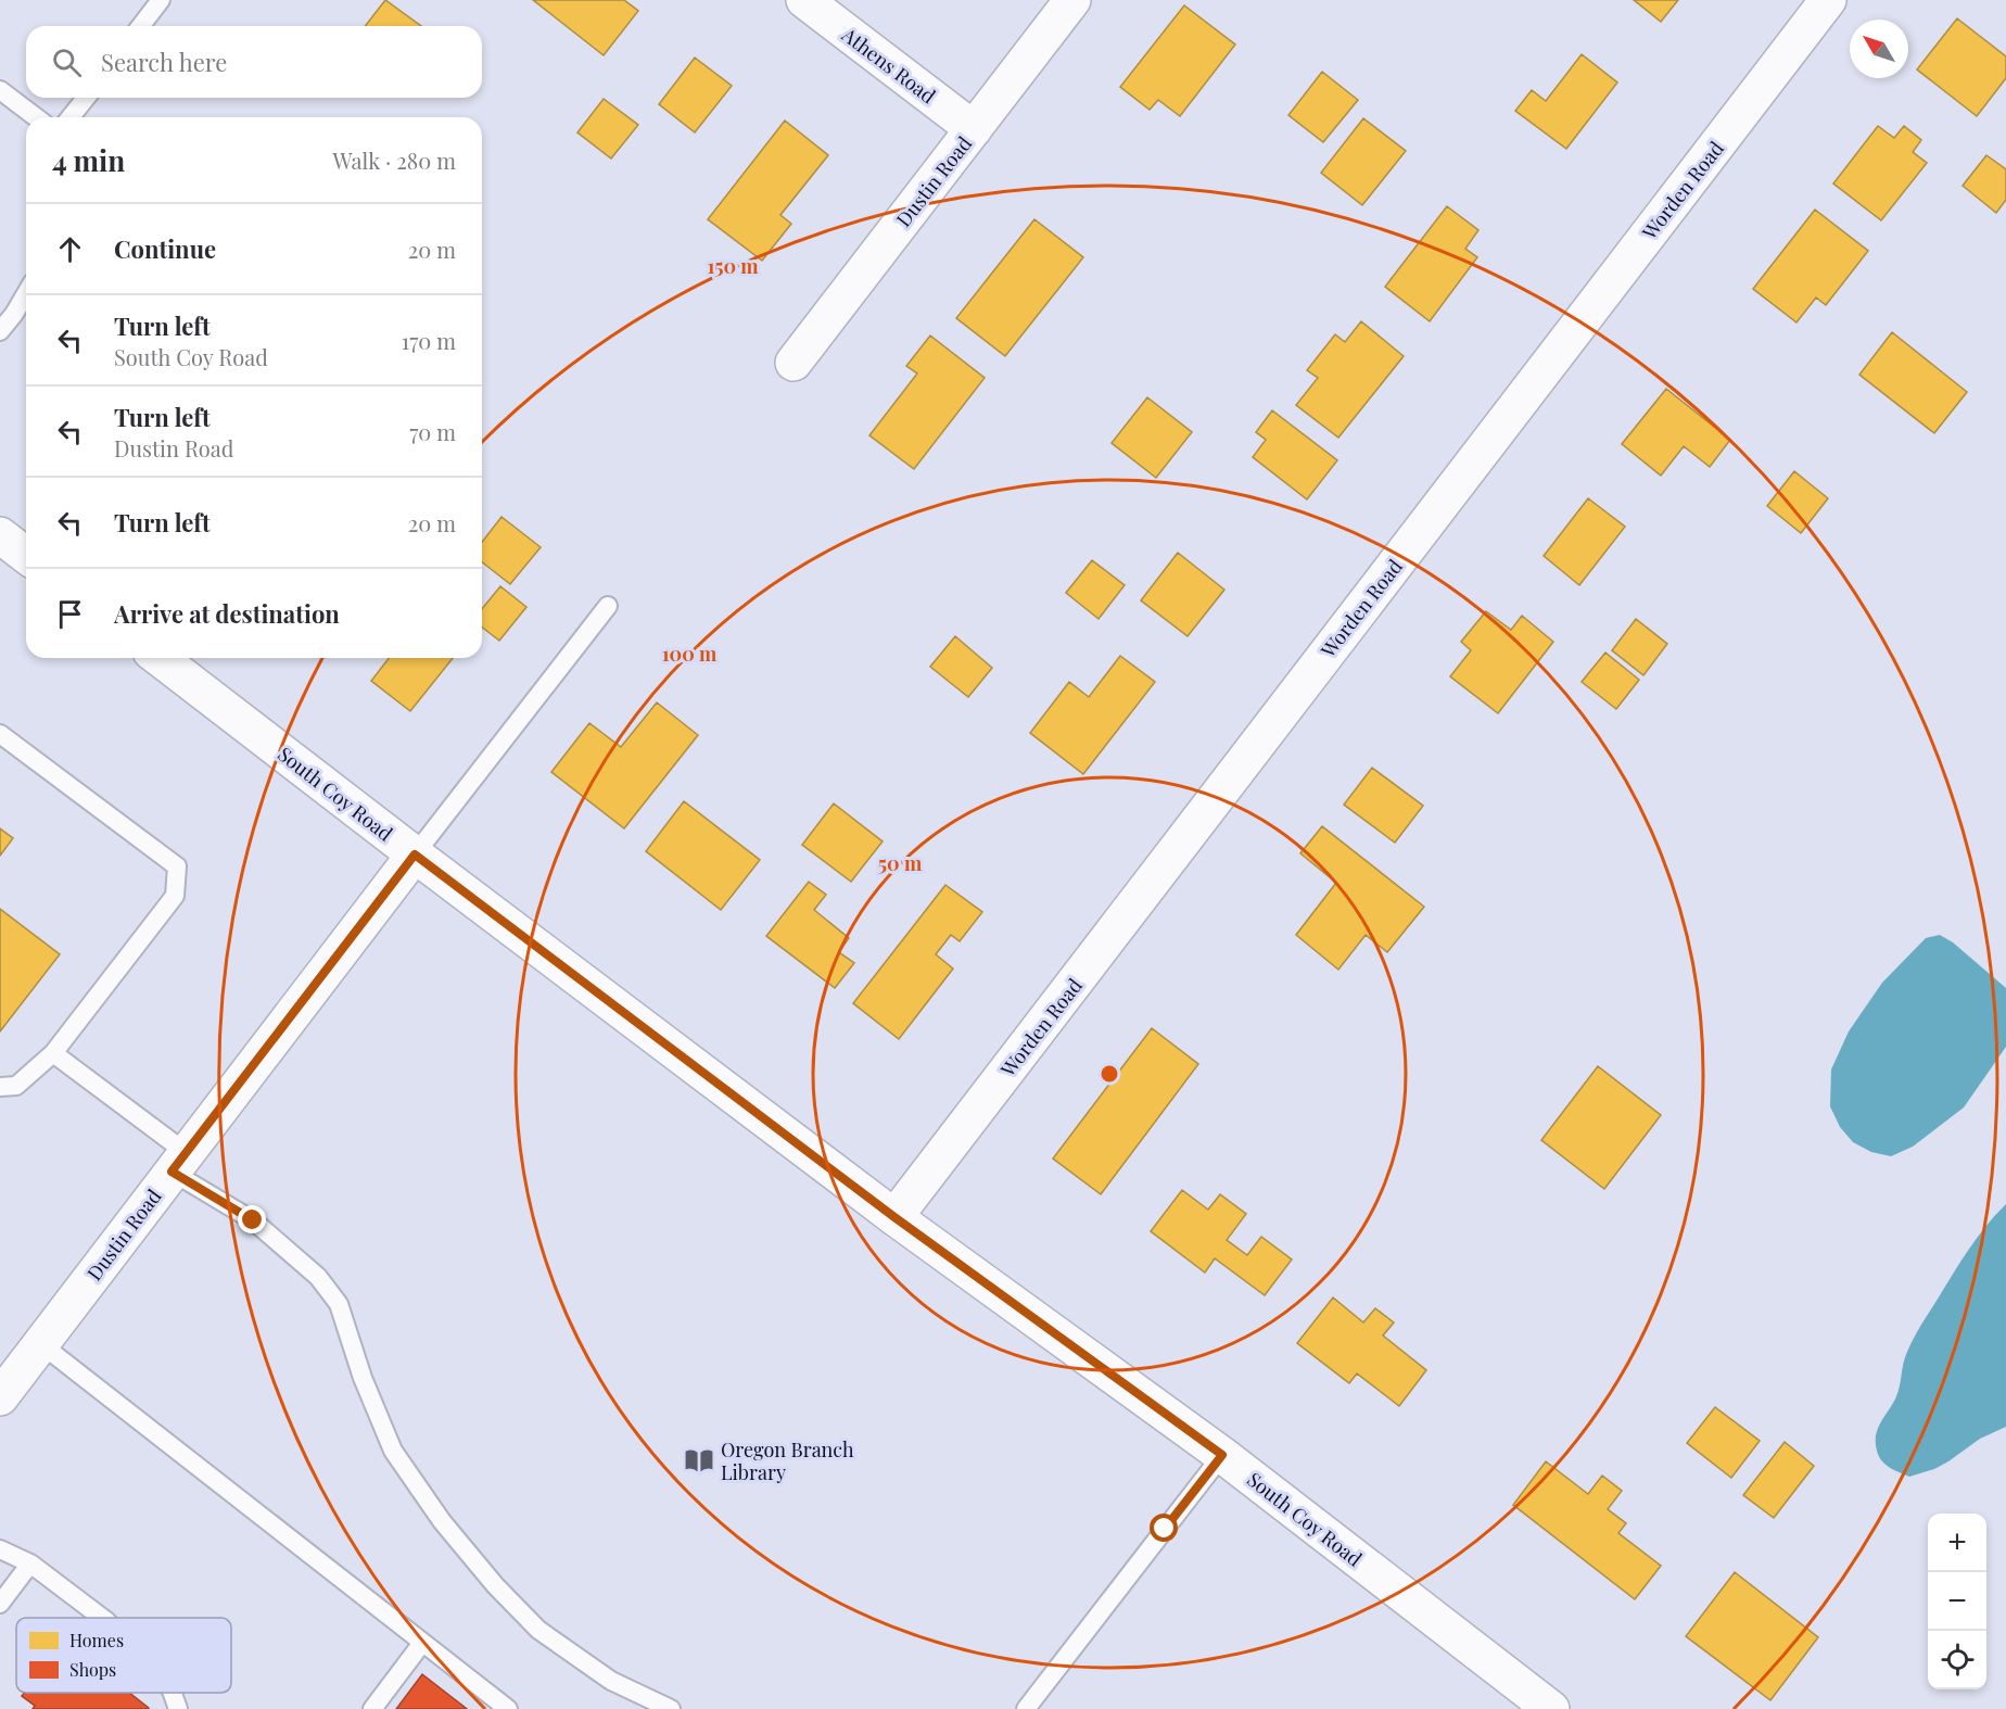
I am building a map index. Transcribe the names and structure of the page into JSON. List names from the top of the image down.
{
  "streets": {
    "street": [
      "Athens Road",
      "Dustin Road",
      "Worden Road",
      "South Coy Road"
    ]
  },
  "crossings": [
    ["Athens Road", "Dustin Road"],
    ["Dustin Road", "South Coy Road"],
    ["Worden Road", "South Coy Road"]
  ],
  "places": {
    "library": ["Oregon Branch Library"]
  },
  "legend": ["Homes", "Shops"],
  "north": "top left",
  "page": {
    "search": "Search here",
    "heading": ["4 min", "Walk · 280 m"],
    "list": [
      ["Continue", "20 m"],
      ["Turn left", "South Coy Road", "170 m"],
      ["Turn left", "Dustin Road", "70 m"],
      ["Turn left", "20 m"],
      "Arrive at destination"
    ],
    "map_buttons": ["+", "−"]
  },
  "rings": ["150 m", "100 m", "50 m"]
}
